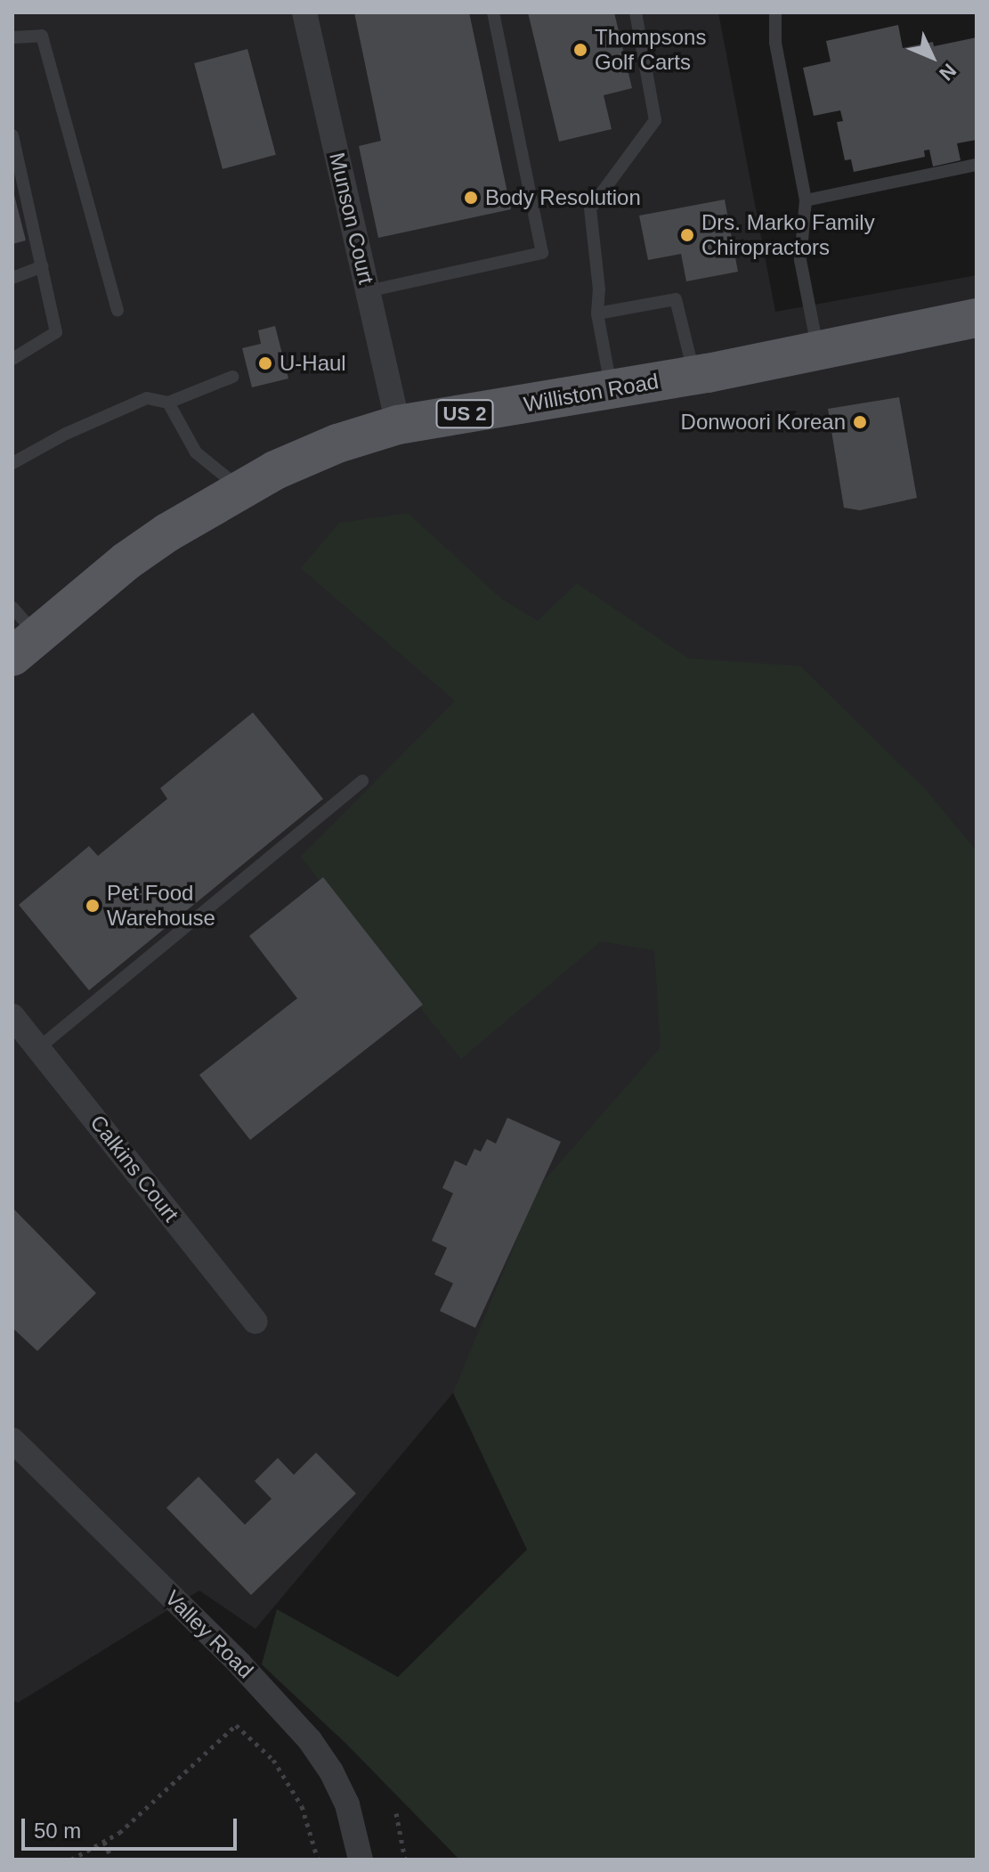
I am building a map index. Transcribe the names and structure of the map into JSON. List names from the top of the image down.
{
  "streets": {
    "main road": ["Williston Road", "US 2"],
    "street": ["Munson Court", "Calkins Court", "Valley Road"]
  },
  "crossings": [
    ["Munson Court", "Williston Road"]
  ],
  "places": [
    "Thompsons Golf Carts",
    "Body Resolution",
    "Drs. Marko Family Chiropractors",
    "U-Haul",
    "Donwoori Korean",
    "Pet Food Warehouse"
  ],
  "scale_bar": "50 m",
  "north": "bottom right"
}
